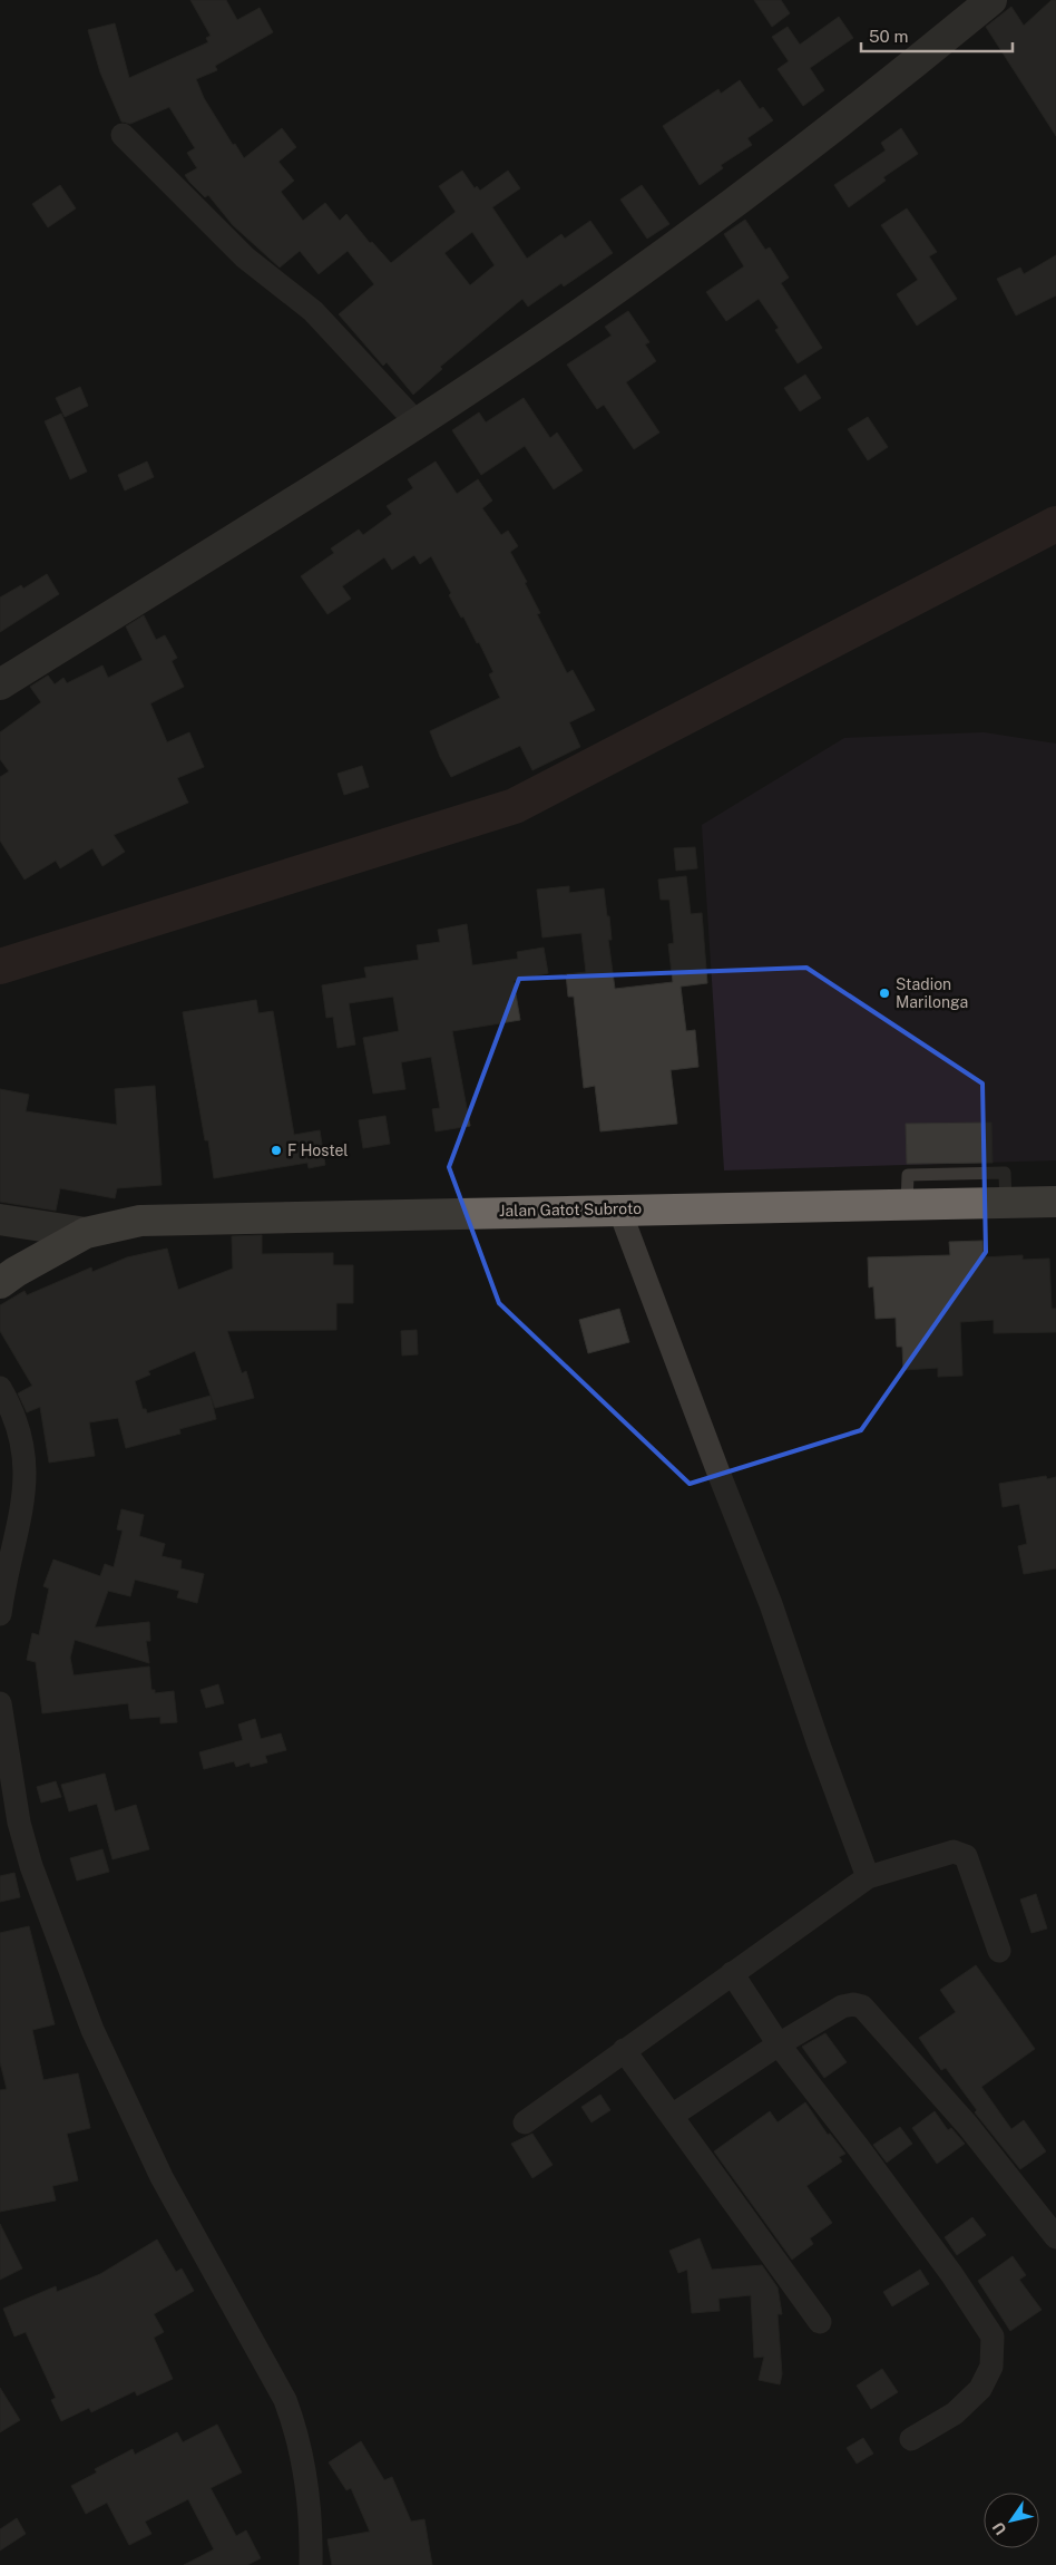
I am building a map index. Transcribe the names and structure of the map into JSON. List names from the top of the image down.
{
  "streets": {
    "highway": ["Jalan Gatot Subroto"]
  },
  "places": ["Stadion Marilonga", "F Hostel"],
  "scale_bar": "50 m",
  "north": "bottom left"
}
